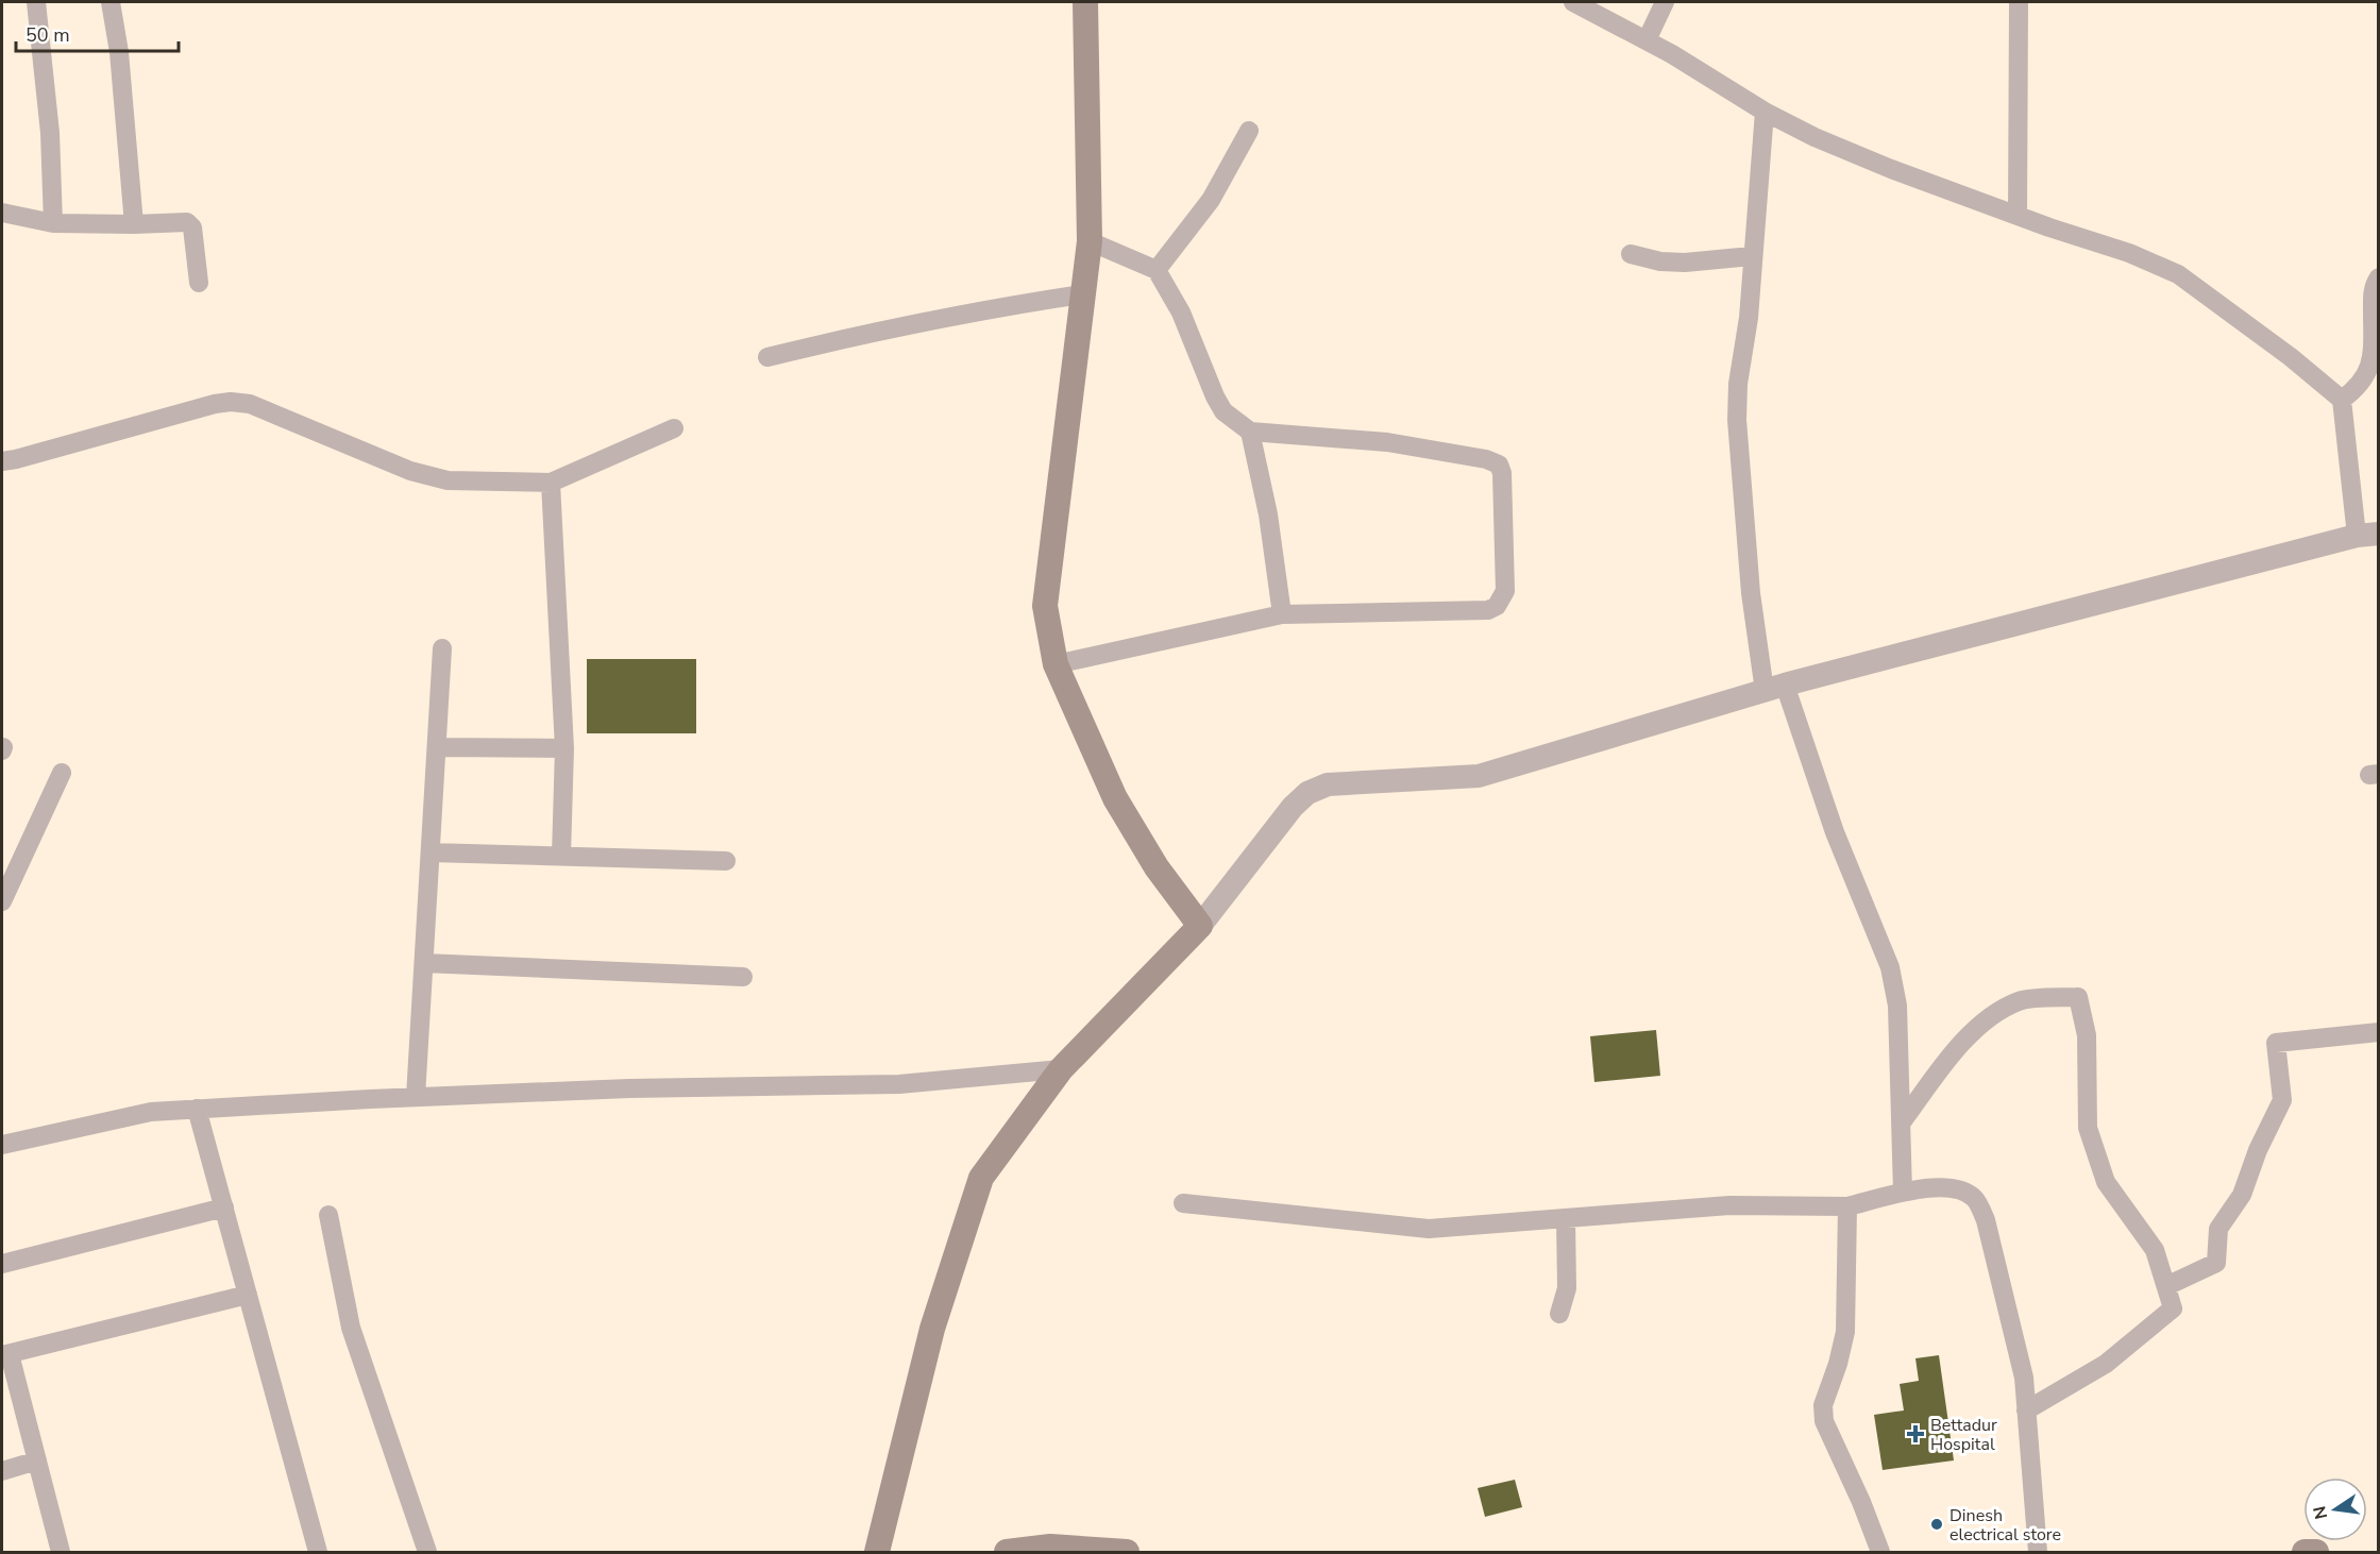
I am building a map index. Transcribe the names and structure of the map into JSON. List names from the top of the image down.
{
  "places": {
    "health": ["Bettadur Hospital"],
    "other": ["Dinesh electrical store"]
  },
  "scale_bar": "50 m",
  "north": "left"
}
